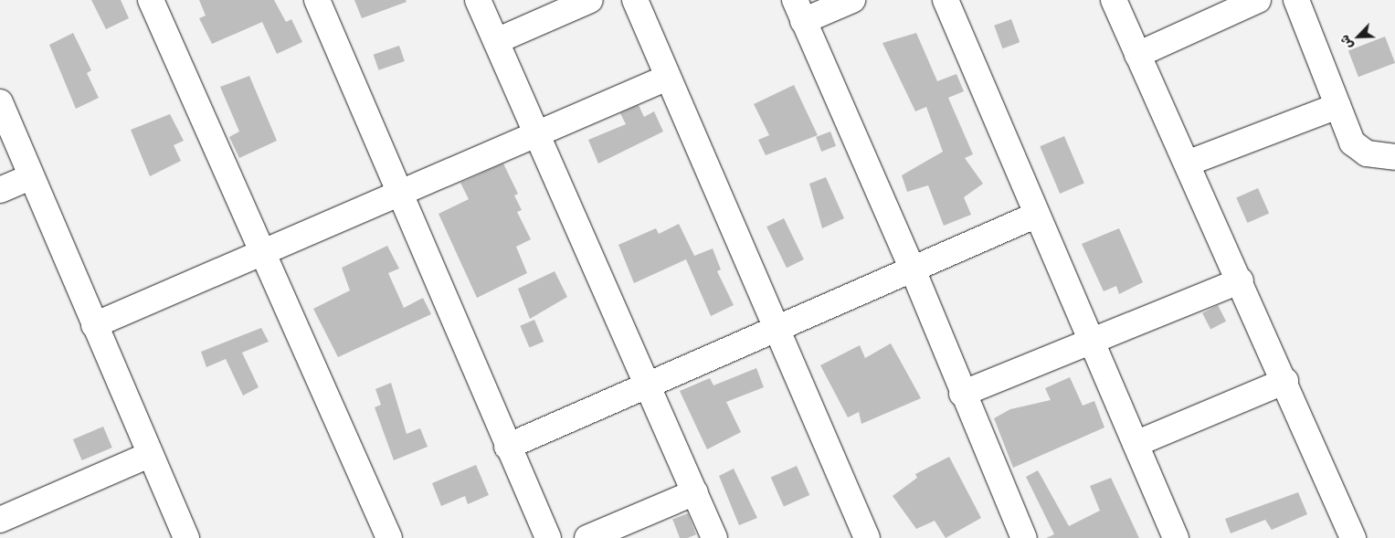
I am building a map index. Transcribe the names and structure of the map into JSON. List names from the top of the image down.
{
  "north": "bottom left"
}
